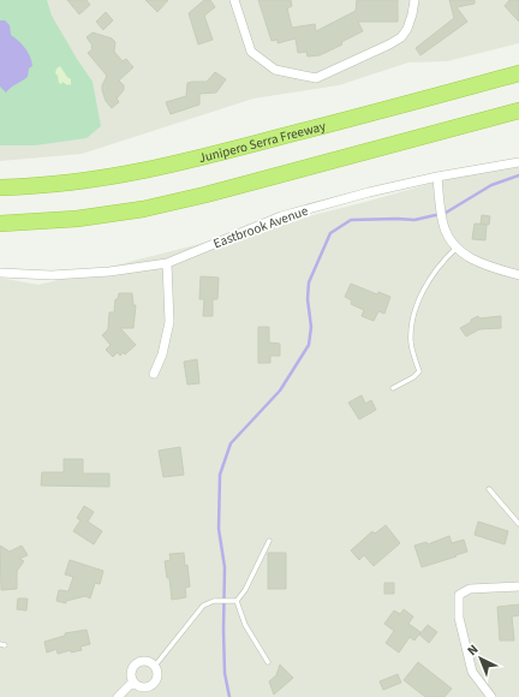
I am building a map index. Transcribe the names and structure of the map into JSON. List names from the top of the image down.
{
  "streets": {
    "highway": ["Junipero Serra Freeway"],
    "street": ["Eastbrook Avenue"]
  },
  "north": "top left"
}
